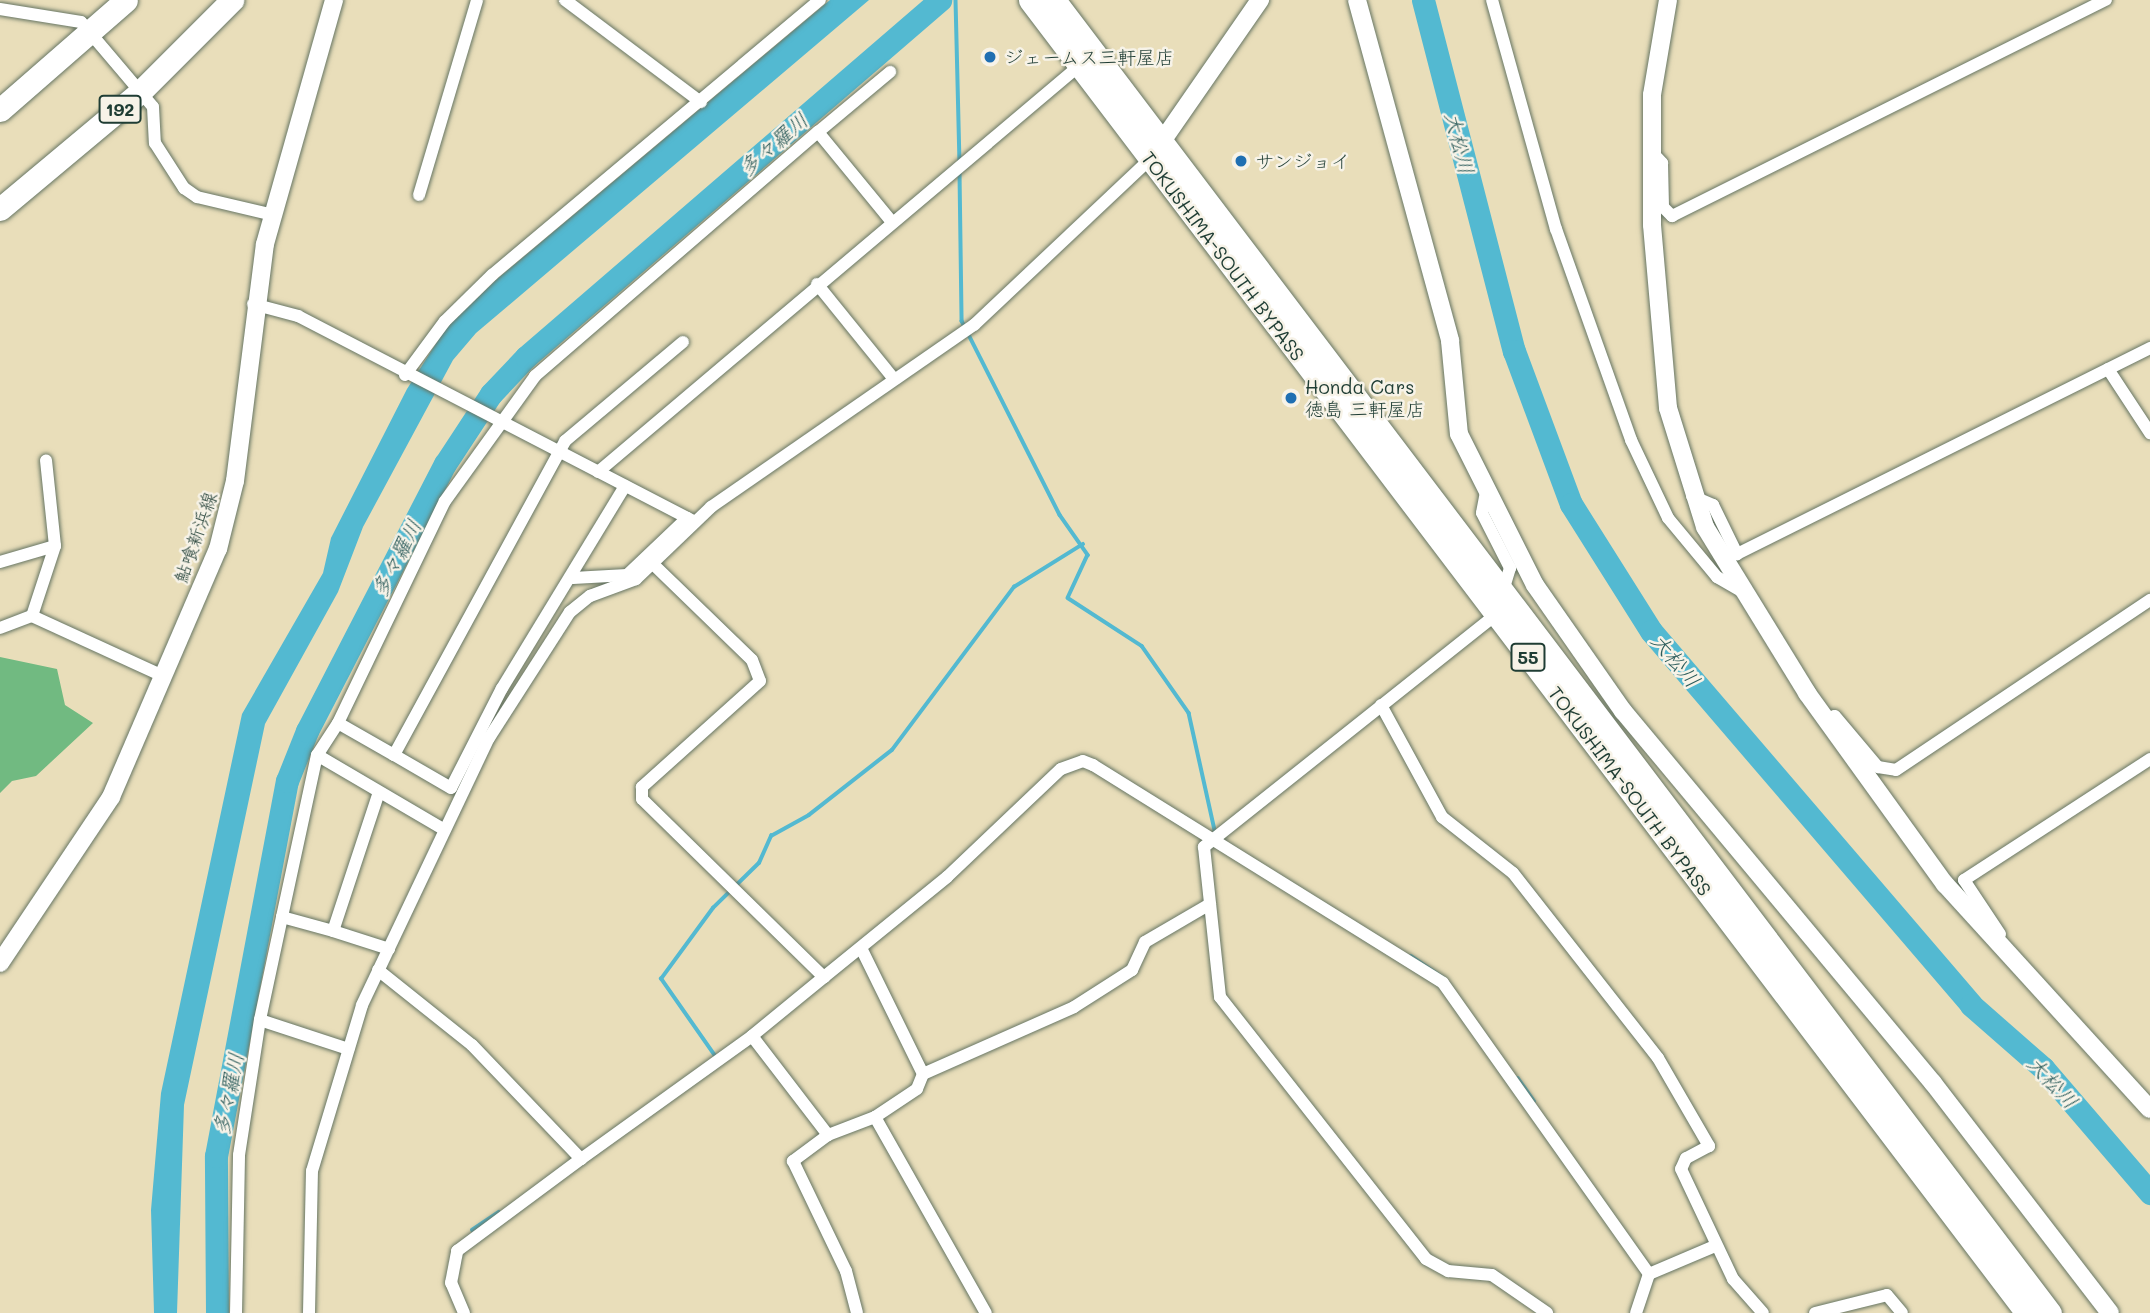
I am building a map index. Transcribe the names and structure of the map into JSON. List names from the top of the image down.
{
  "streets": {
    "highway": ["192", "TOKUSHIMA-SOUTH BYPASS", "55"],
    "street": ["鮎喰新浜線"]
  },
  "water": ["大松川", "多々羅川"],
  "places": ["ジェームス三軒屋店", "サンジョイ", "Honda Cars 徳島 三軒屋店"]
}
